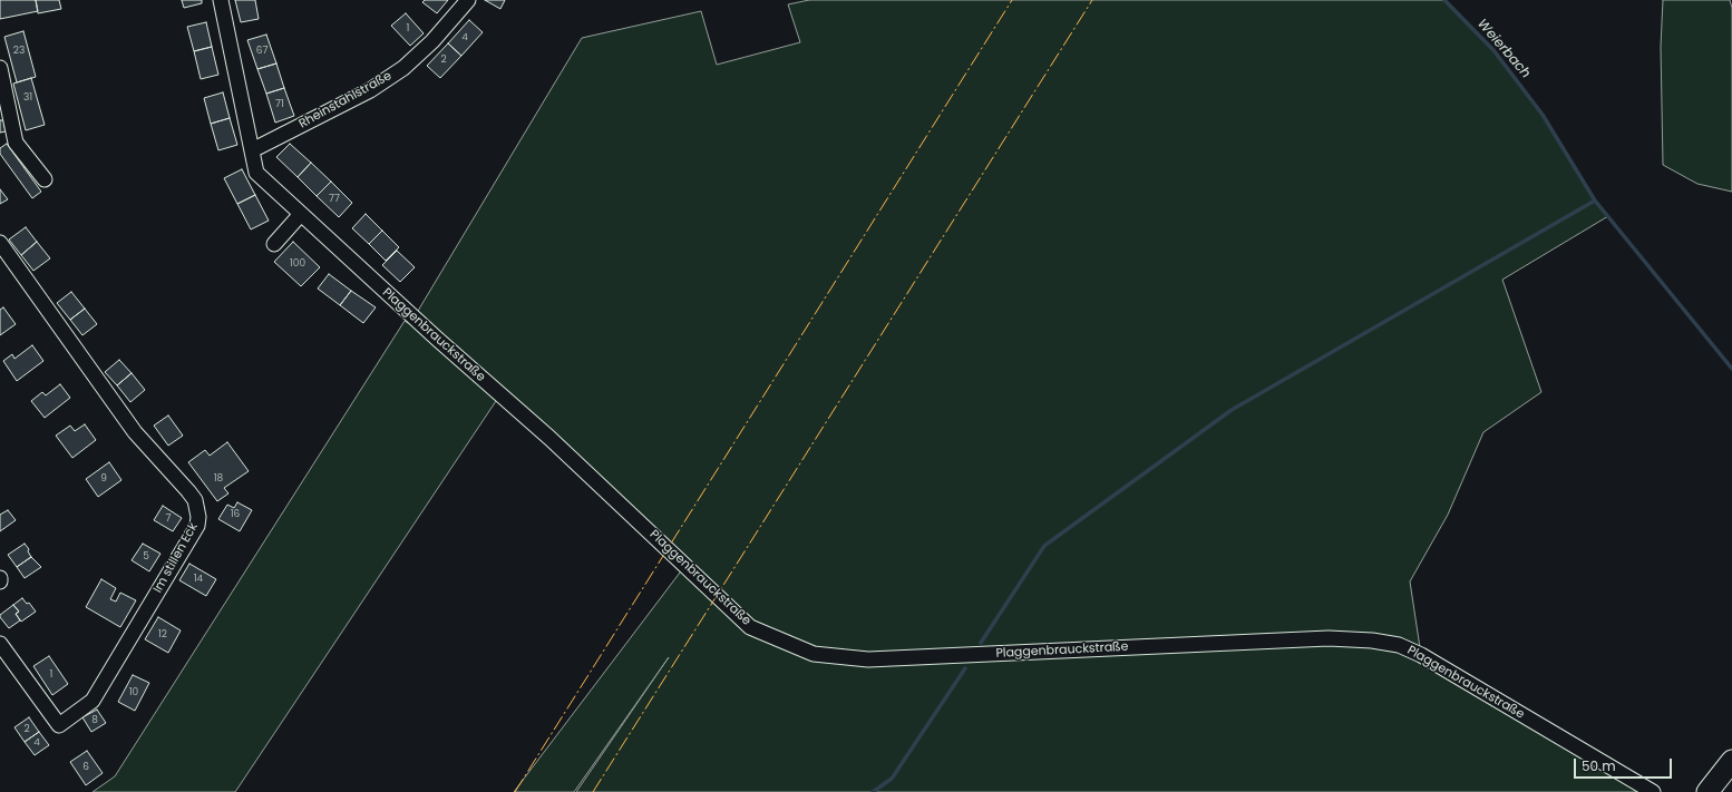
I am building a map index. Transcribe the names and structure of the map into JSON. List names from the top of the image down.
{
  "streets": {
    "street": ["Rheinstahlstraße", "Plaggenbrauckstraße", "Im stillen Eck"]
  },
  "crossings": [
    ["Rheinstahlstraße", "Plaggenbrauckstraße"]
  ],
  "water": ["Weierbach"],
  "house_numbers": [
    "1",
    "4",
    "23",
    "67",
    "2",
    "31",
    "71",
    "77",
    "100",
    "9",
    "18",
    "16",
    "7",
    "5",
    "14",
    "12",
    "1",
    "10",
    "8",
    "2",
    "4",
    "6"
  ],
  "scale_bar": "50 m"
}
